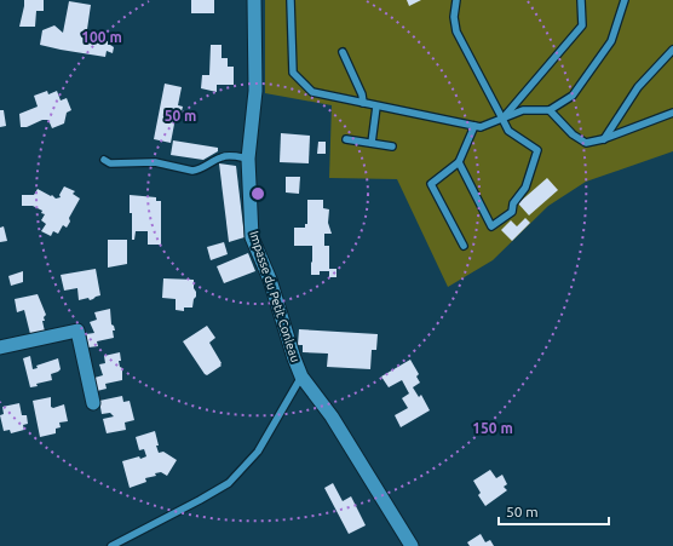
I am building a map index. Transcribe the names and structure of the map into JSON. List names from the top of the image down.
{
  "streets": {
    "street": ["Impasse du Petit Conleau"]
  },
  "scale_bar": "50 m",
  "rings": ["100 m", "50 m", "150 m"]
}
